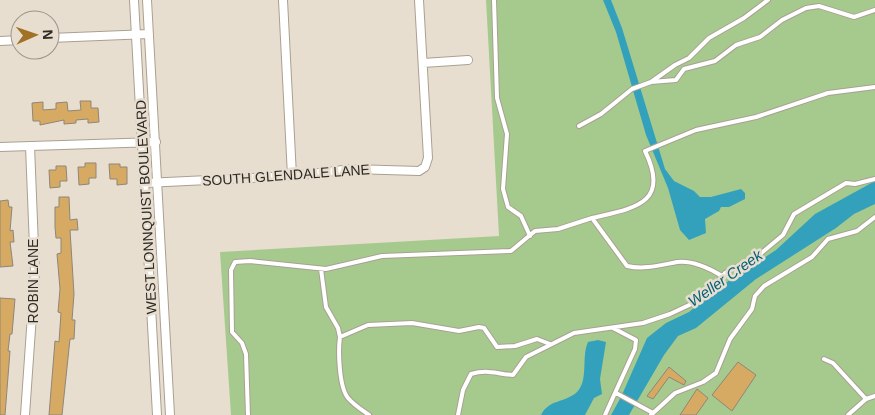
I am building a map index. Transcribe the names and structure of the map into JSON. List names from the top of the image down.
{
  "streets": {
    "street": ["SOUTH GLENDALE LANE", "WEST LONNQUIST BOULEVARD", "ROBIN LANE"]
  },
  "crossings": [
    ["SOUTH GLENDALE LANE", "WEST LONNQUIST BOULEVARD"]
  ],
  "water": ["Weller Creek"],
  "north": "right"
}
